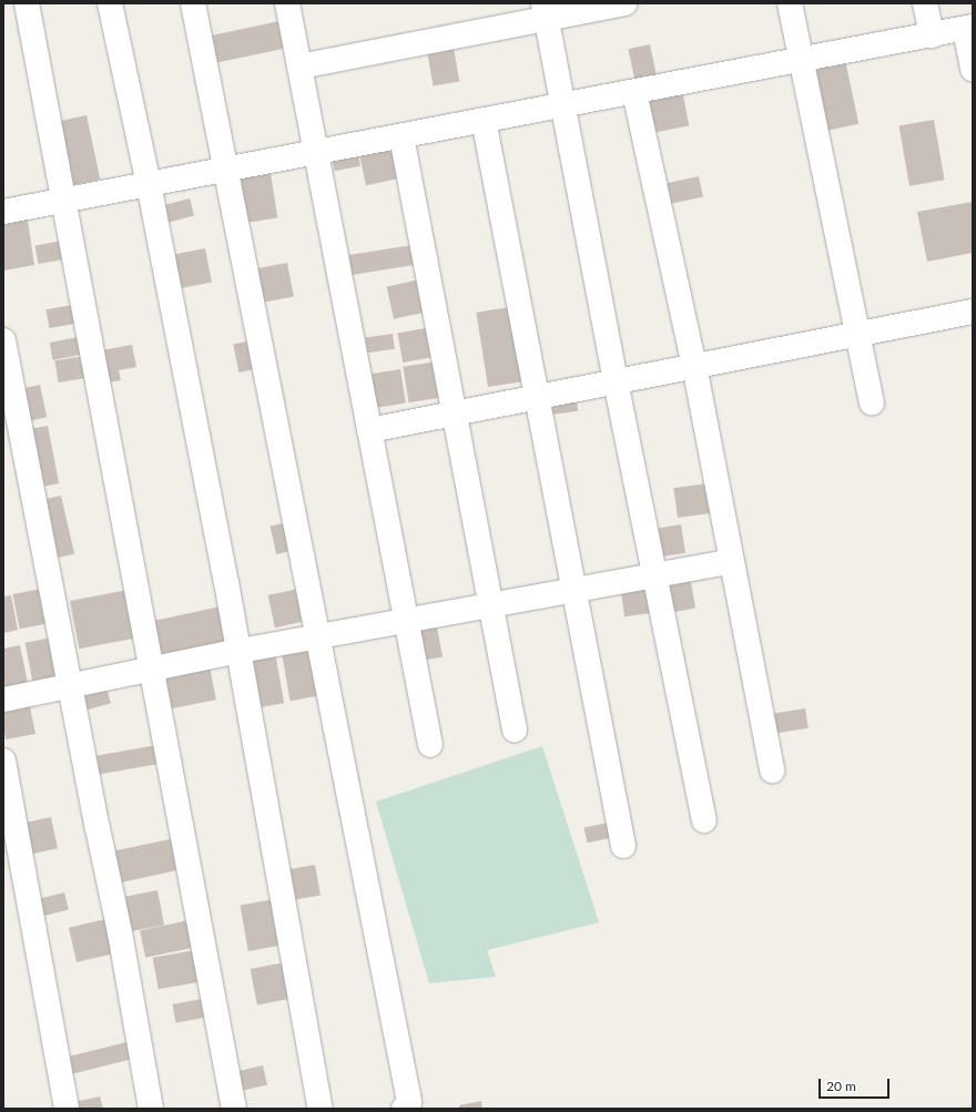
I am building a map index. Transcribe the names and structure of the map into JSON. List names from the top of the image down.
{
  "scale_bar": "20 m"
}
